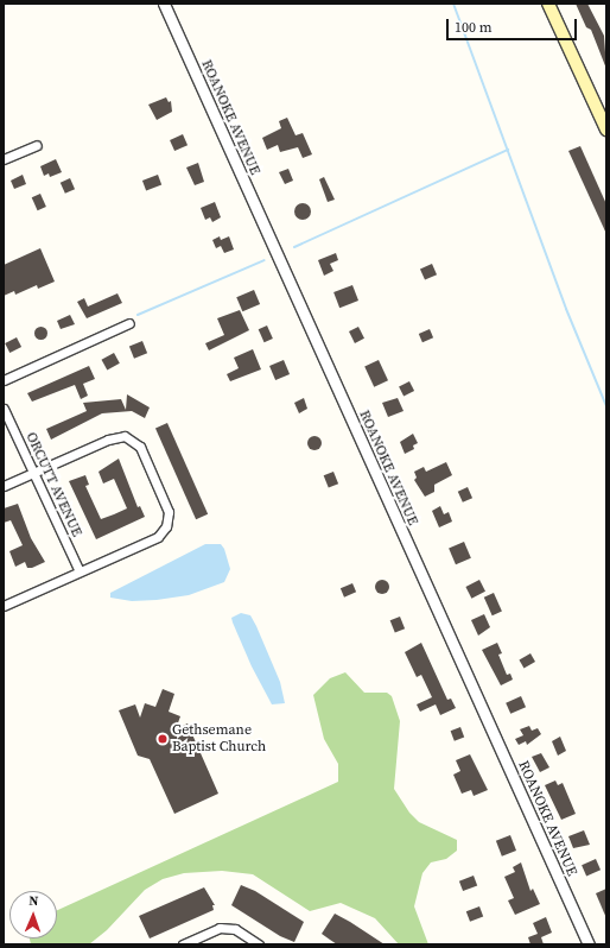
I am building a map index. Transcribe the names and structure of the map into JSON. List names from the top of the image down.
{
  "streets": {
    "street": ["ROANOKE AVENUE", "ORCUTT AVENUE"]
  },
  "places": ["Gethsemane Baptist Church"],
  "scale_bar": "100 m",
  "north": "top"
}
